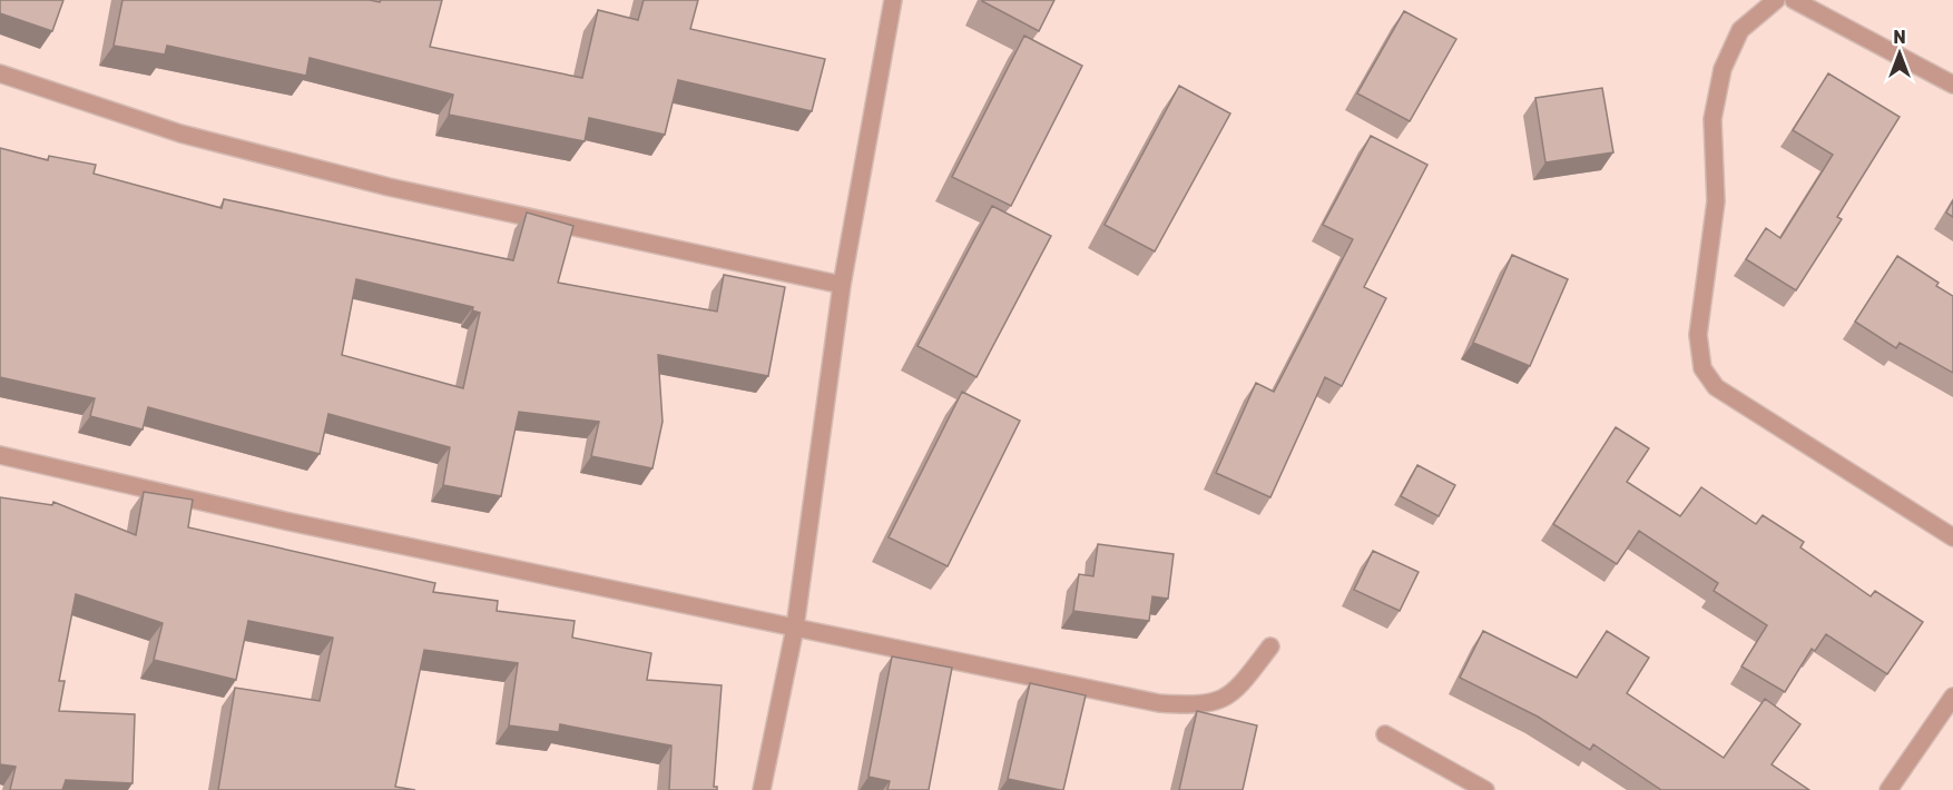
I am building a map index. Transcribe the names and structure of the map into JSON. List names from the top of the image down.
{
  "north": "top"
}
